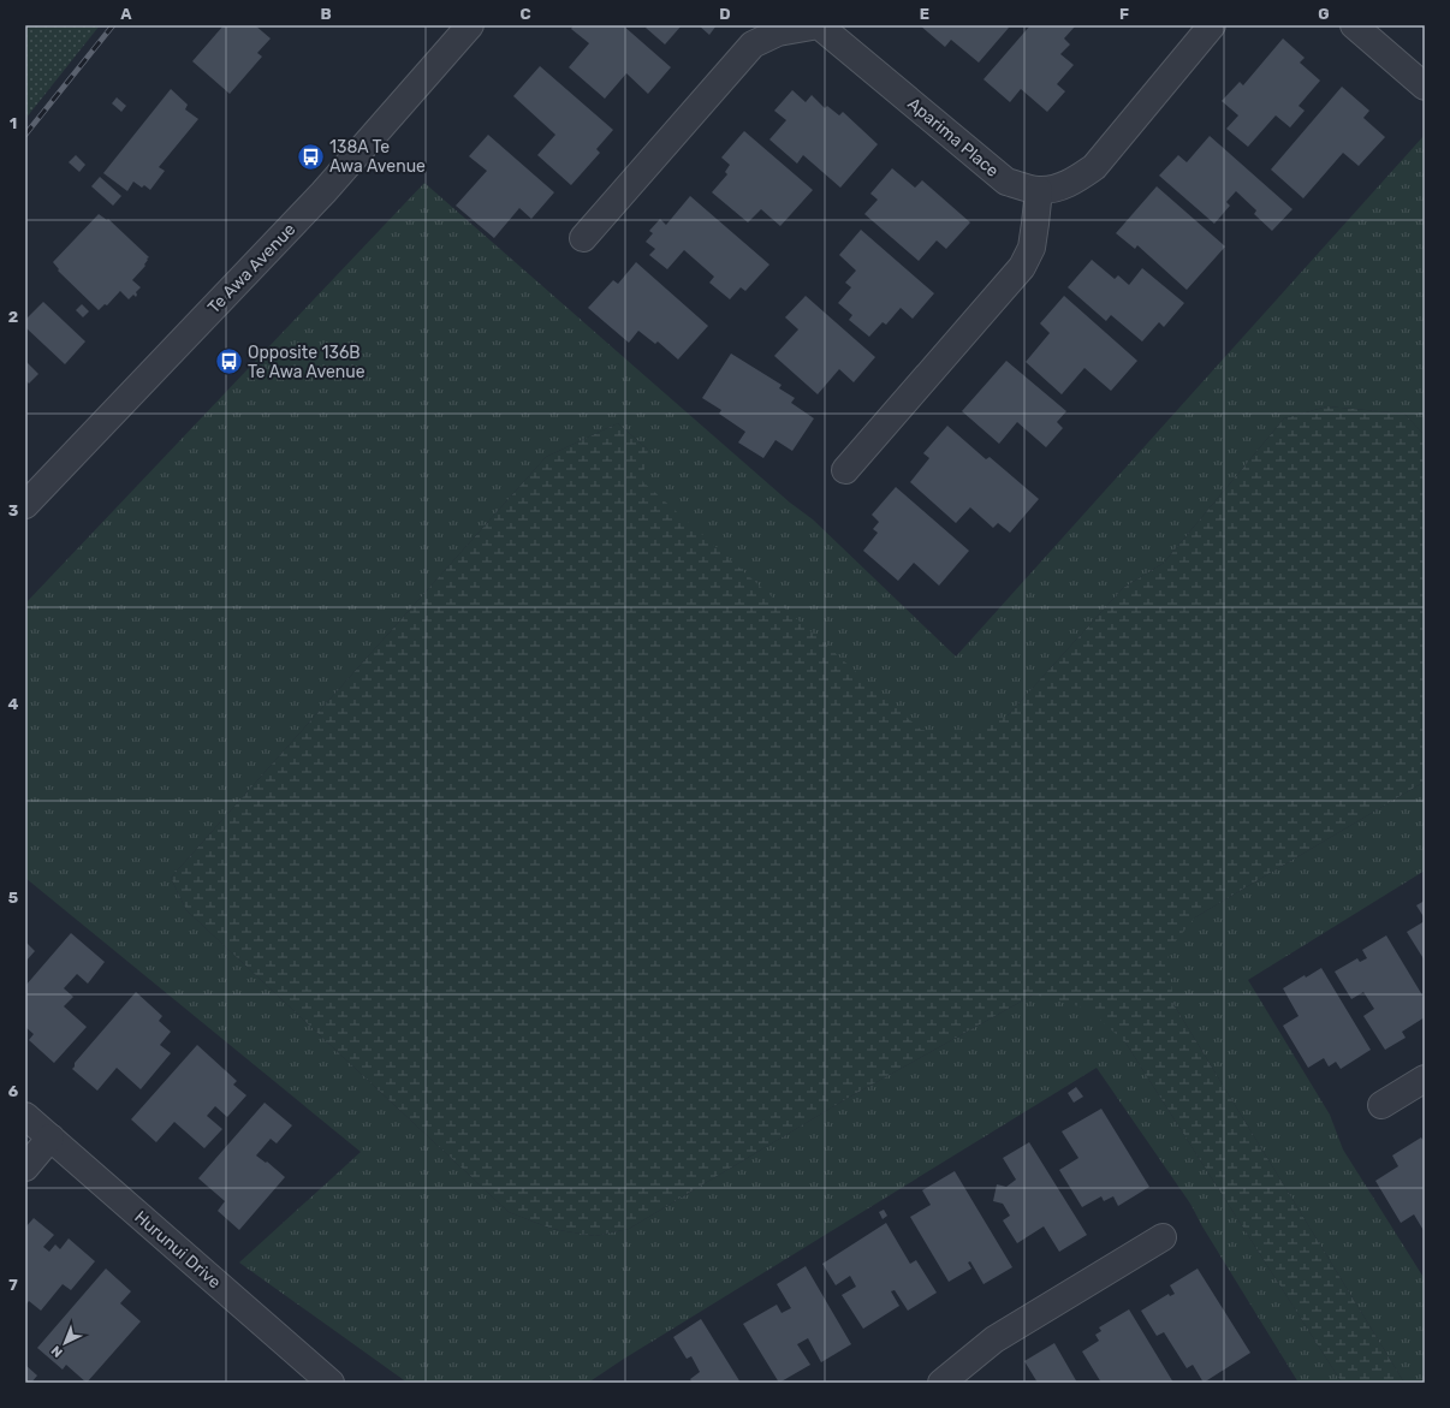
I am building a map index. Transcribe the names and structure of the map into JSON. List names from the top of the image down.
{
  "streets": {
    "street": ["Aparima Place", "Te Awa Avenue", "Hurunui Drive"]
  },
  "places": {
    "bus stop": ["138A Te Awa Avenue", "Opposite 136B Te Awa Avenue"]
  },
  "north": "bottom left",
  "grid": {
    "columns": [
      "A",
      "B",
      "C",
      "D",
      "E",
      "F",
      "G"
    ],
    "rows": [
      "1",
      "2",
      "3",
      "4",
      "5",
      "6",
      "7"
    ]
  }
}
